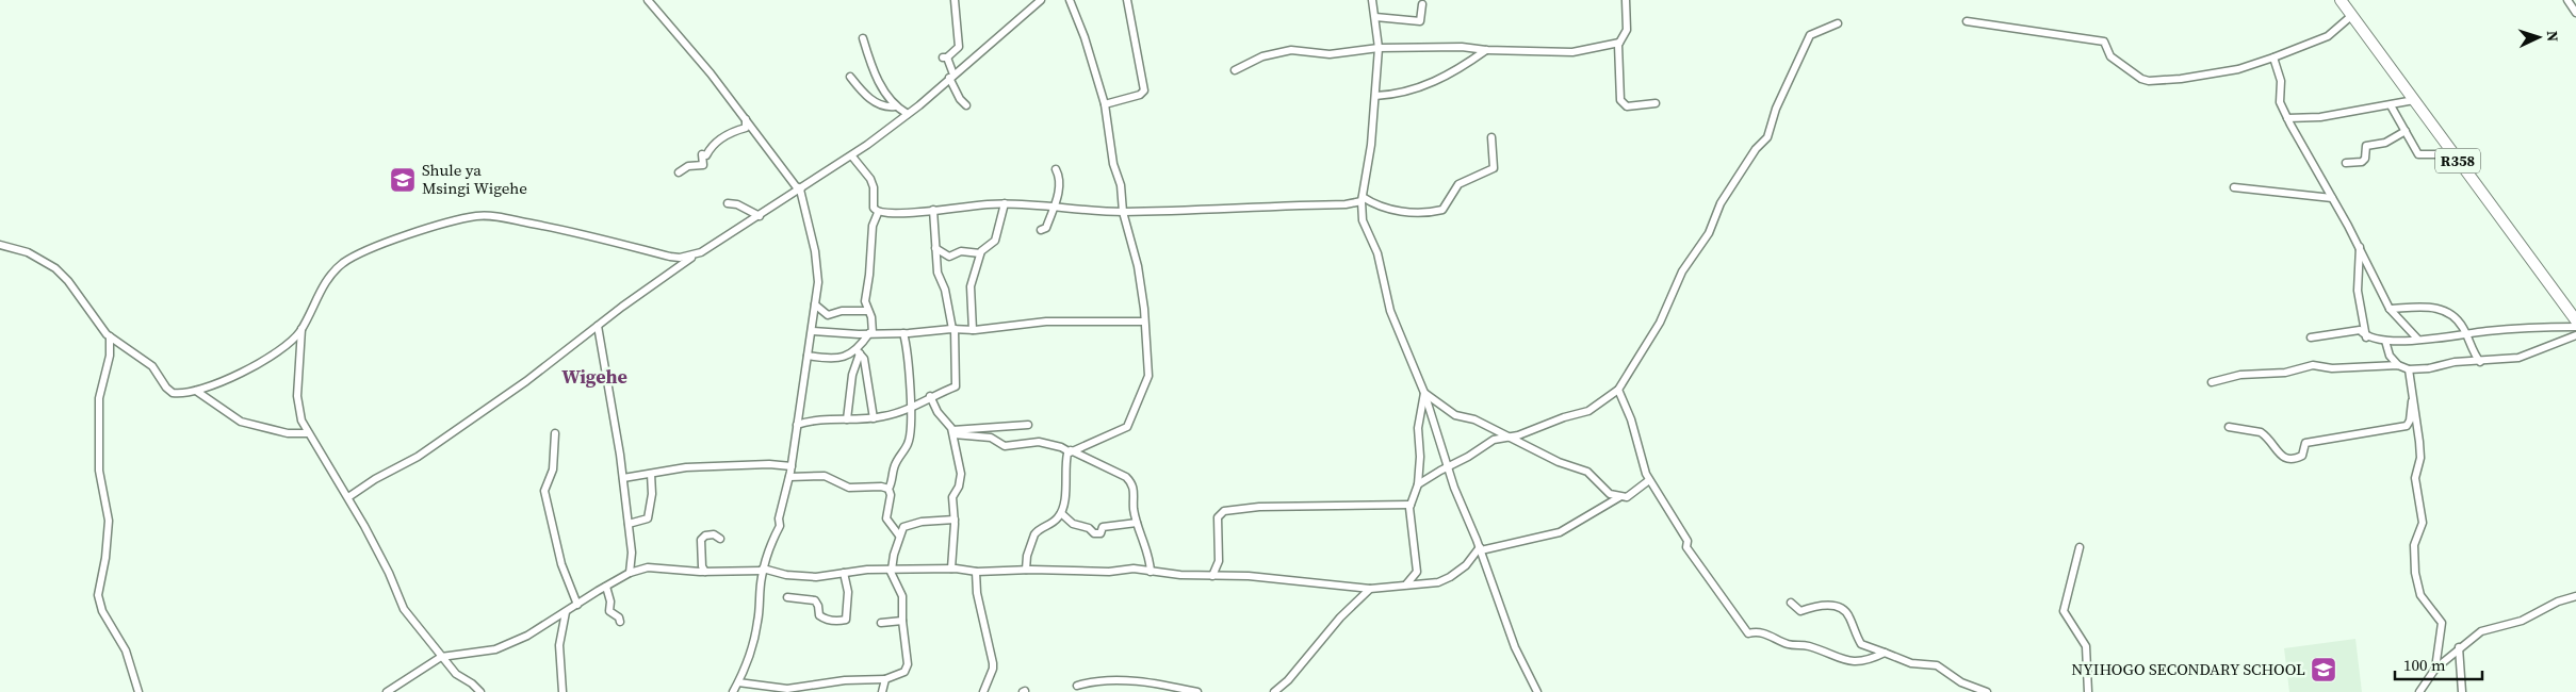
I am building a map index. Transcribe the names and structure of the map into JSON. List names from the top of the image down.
{
  "streets": {
    "main road": ["R358"]
  },
  "districts": ["Wigehe"],
  "places": {
    "school or university": ["Shule ya Msingi Wigehe", "NYIHOGO SECONDARY SCHOOL"]
  },
  "scale_bar": "100 m",
  "north": "right"
}
